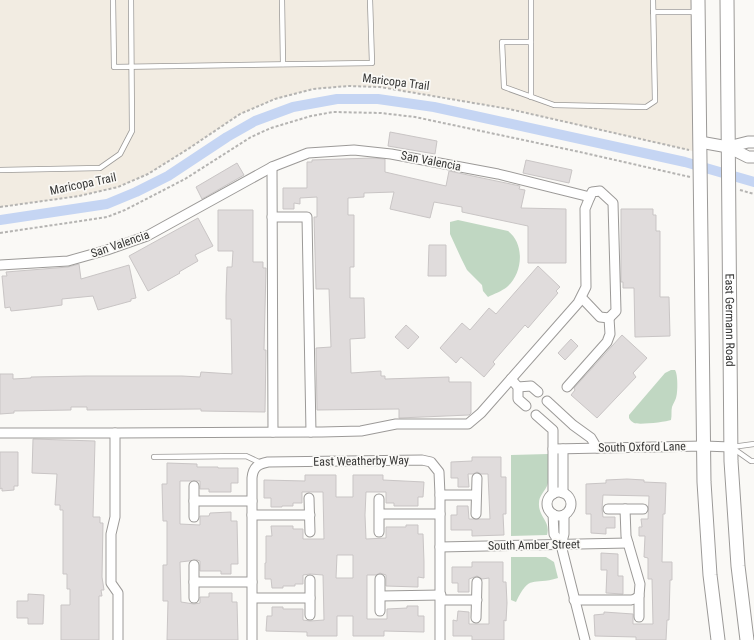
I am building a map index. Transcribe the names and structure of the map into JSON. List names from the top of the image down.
{
  "streets": {
    "main road": ["East Germann Road"],
    "street": [
      "San Valencia",
      "South Oxford Lane",
      "East Weatherby Way",
      "South Amber Street"
    ],
    "path": ["Maricopa Trail"]
  },
  "crossings": [
    ["East Germann Road", "South Oxford Lane"],
    ["East Weatherby Way", "South Amber Street"]
  ]
}
